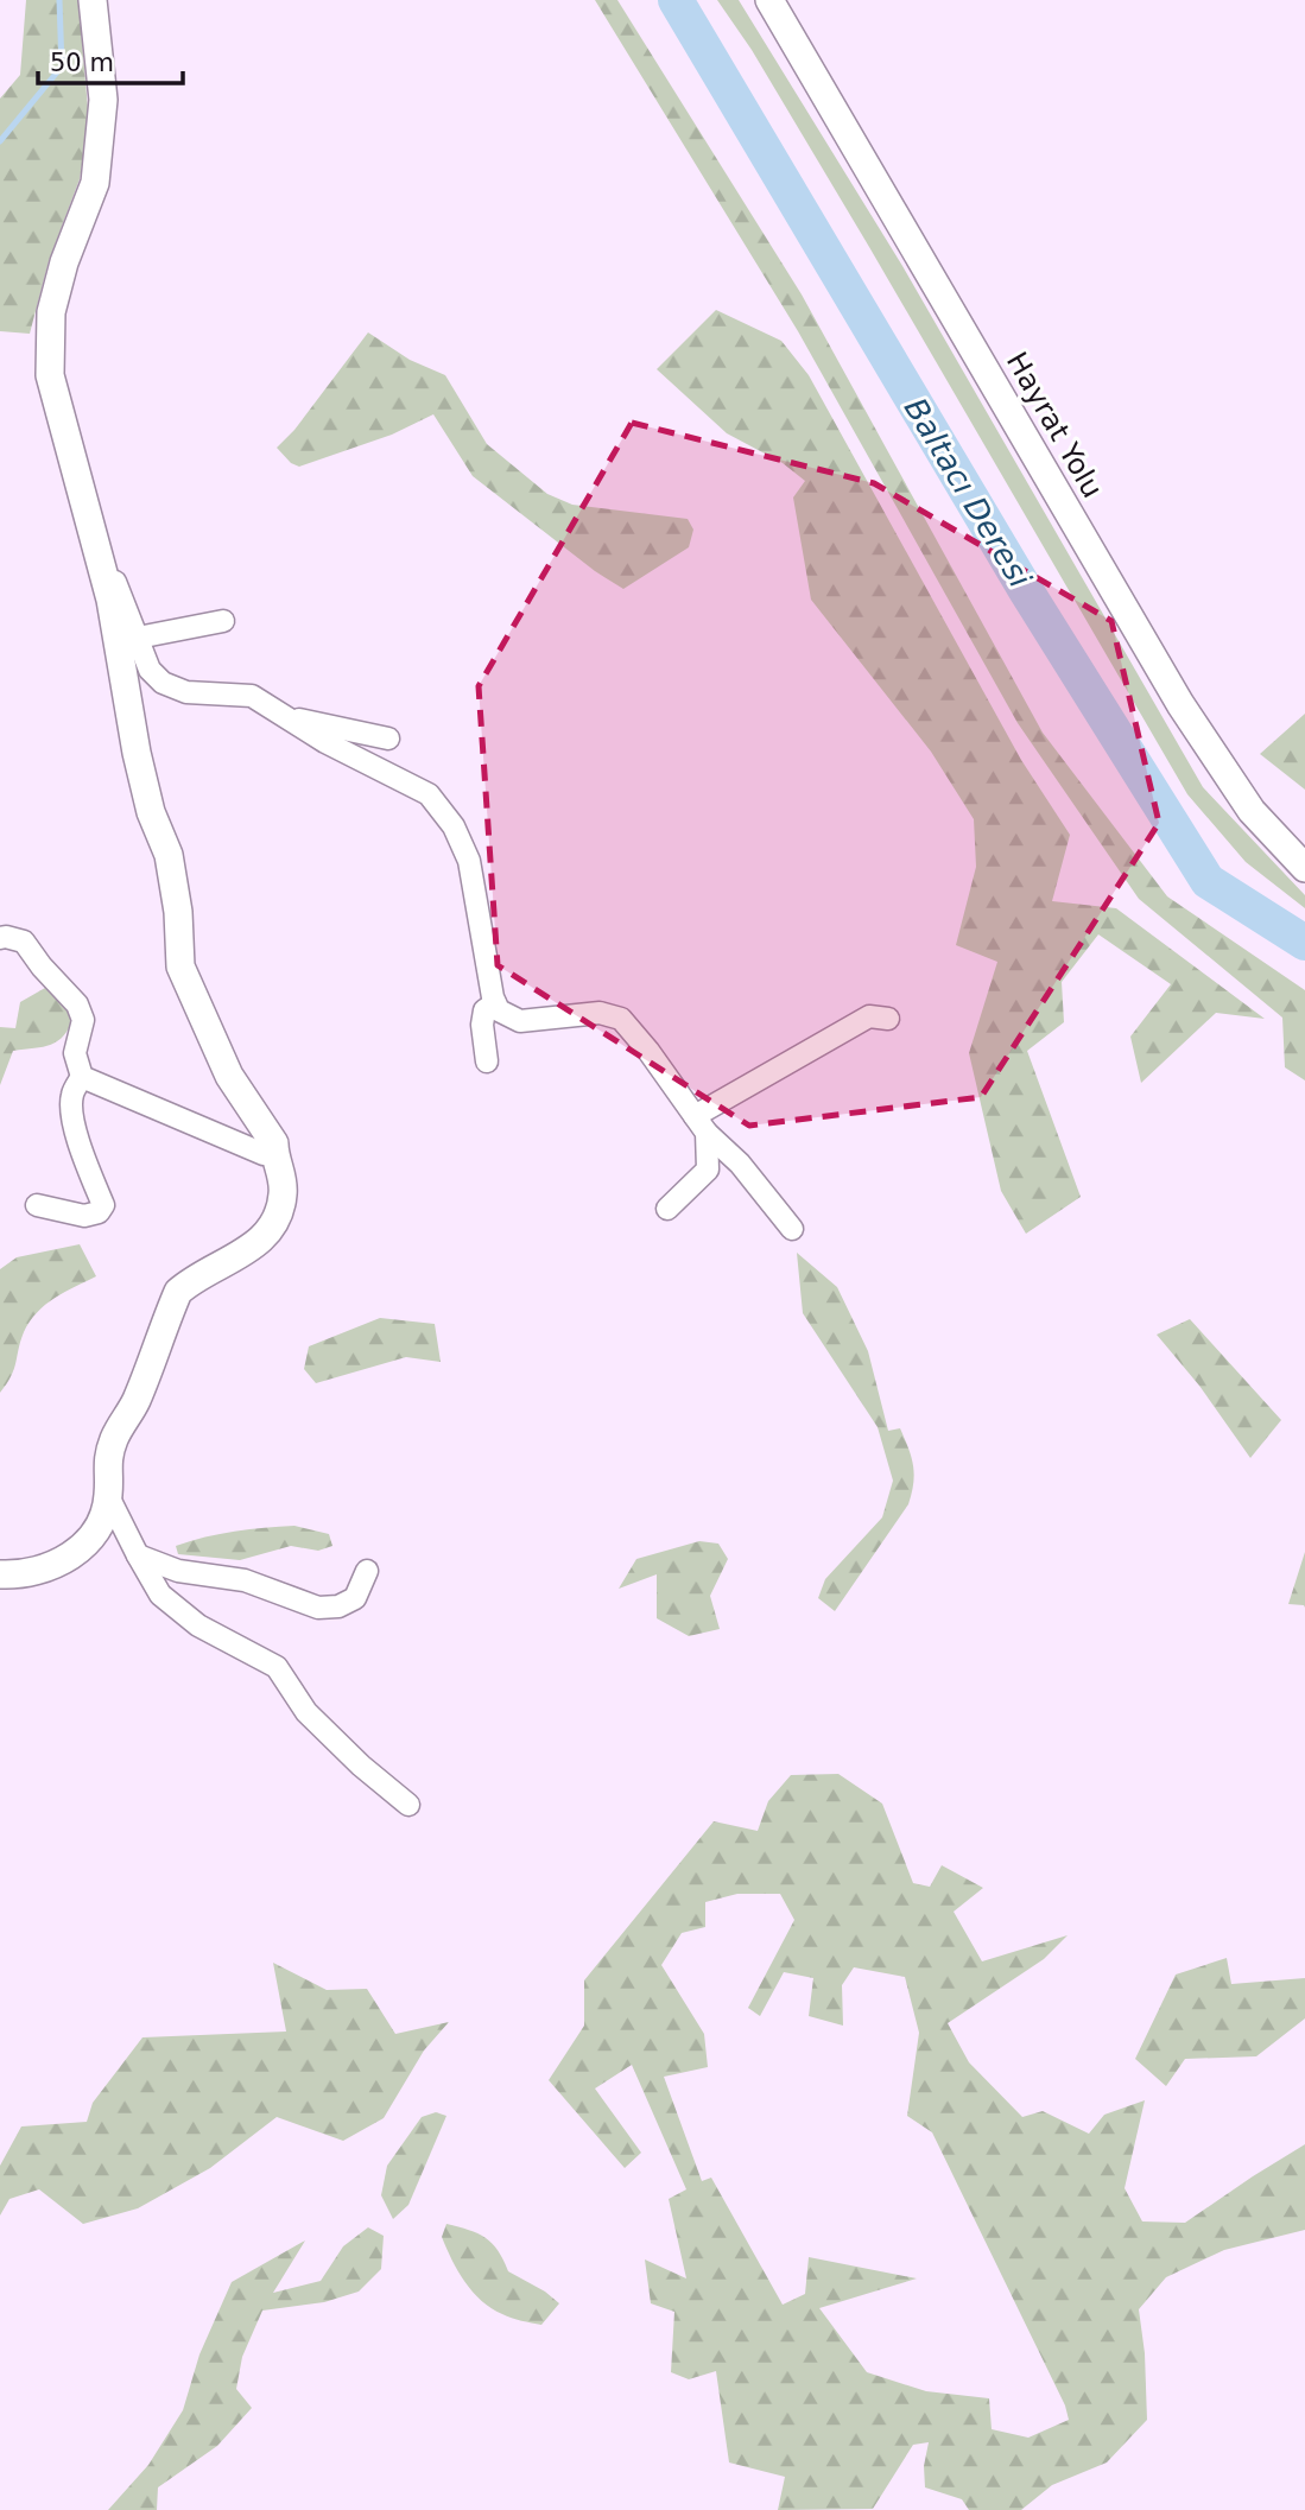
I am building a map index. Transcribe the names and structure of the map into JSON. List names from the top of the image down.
{
  "streets": {
    "street": ["Hayrat Yolu"]
  },
  "water": ["Baltacı Deresi"],
  "scale_bar": "50 m"
}
